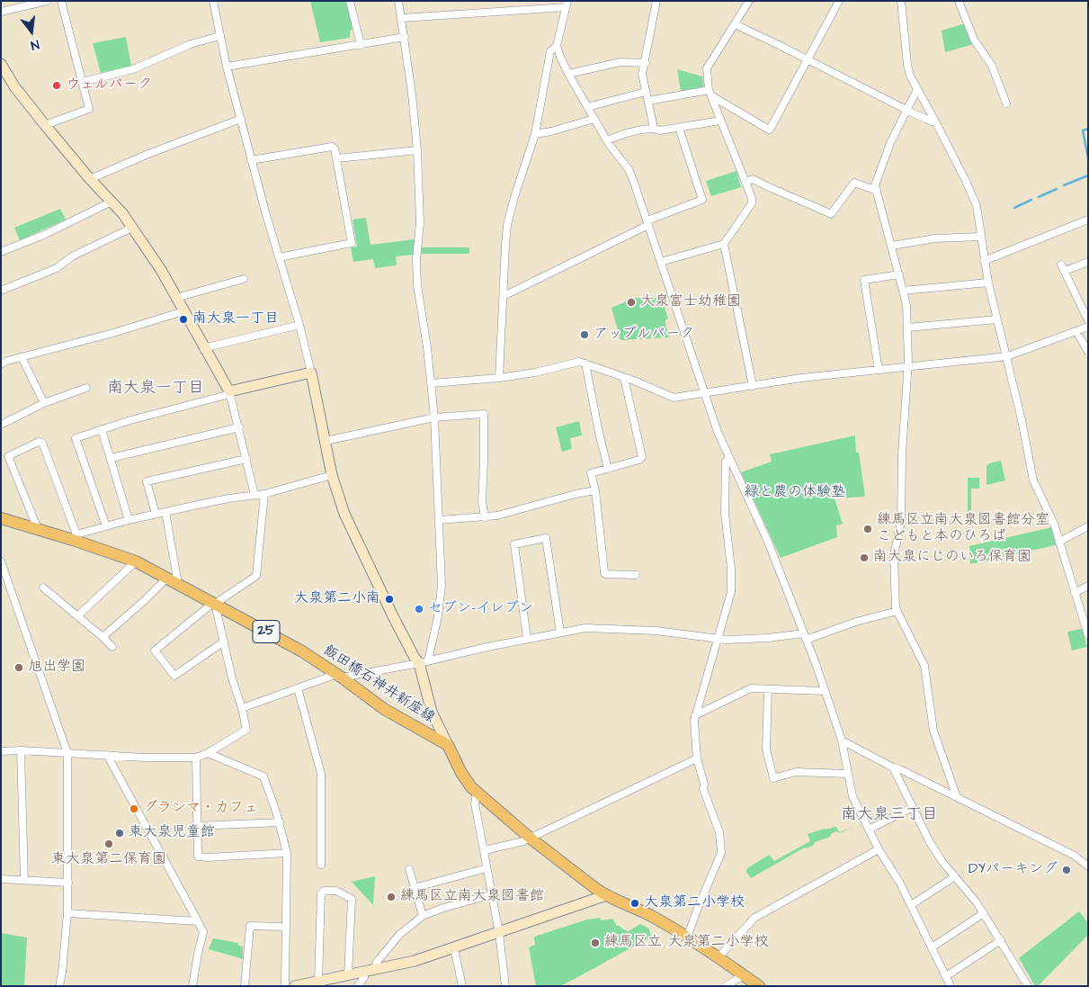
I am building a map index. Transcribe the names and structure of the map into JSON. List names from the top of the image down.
{
  "streets": {
    "main road": ["25", "飯田橋石神井新座線"]
  },
  "crossings": [
    ["25", "飯田橋石神井新座線"]
  ],
  "districts": ["南大泉一丁目", "南大泉三丁目"],
  "parks": ["緑と農の体験塾"],
  "places": [
    "ウェルパーク",
    "大泉富士幼稚園",
    "南大泉一丁目",
    "アップルパーク",
    "練馬区立南大泉図書館分室 こどもと本のひろば",
    "南大泉にじのいろ保育園",
    "大泉第二小南",
    "セブン-イレブン",
    "旭出学園",
    "グランマ・カフェ",
    "東大泉児童館",
    "東大泉第二保育園",
    "DYパーキング",
    "練馬区立南大泉図書館",
    "大泉第二小学校",
    "練馬区立 大泉第二小学校"
  ],
  "north": "bottom"
}
